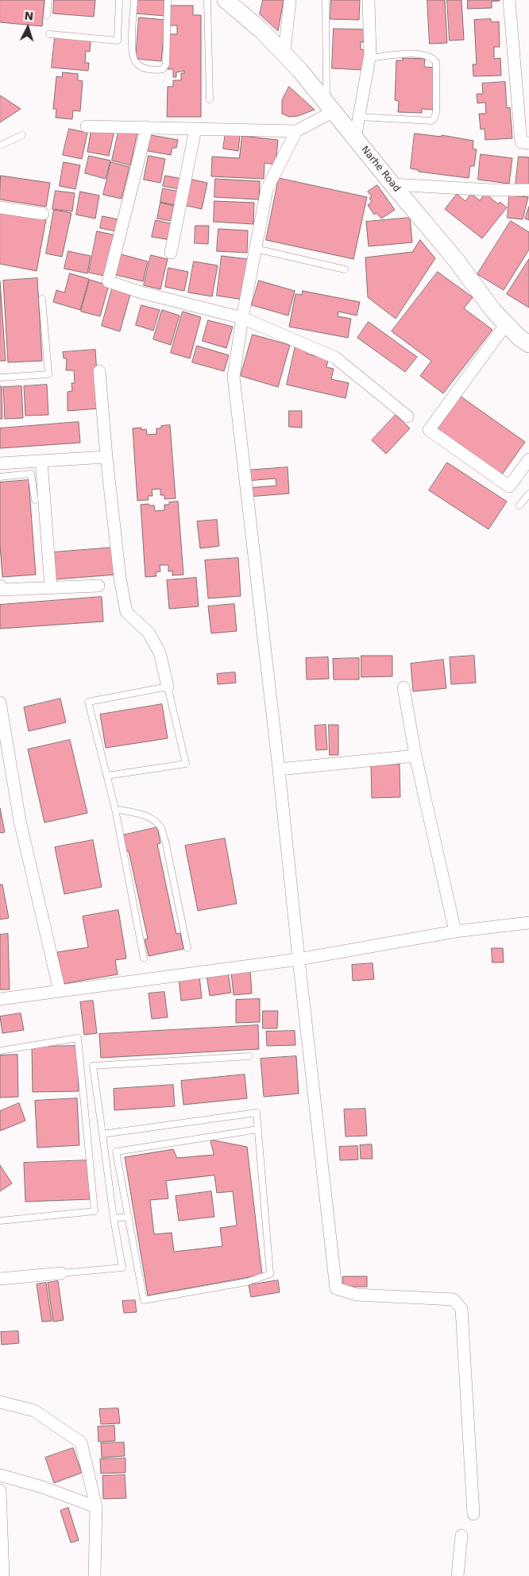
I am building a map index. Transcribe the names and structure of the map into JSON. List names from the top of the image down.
{
  "streets": {
    "street": ["Narhe Road"]
  },
  "north": "top"
}
